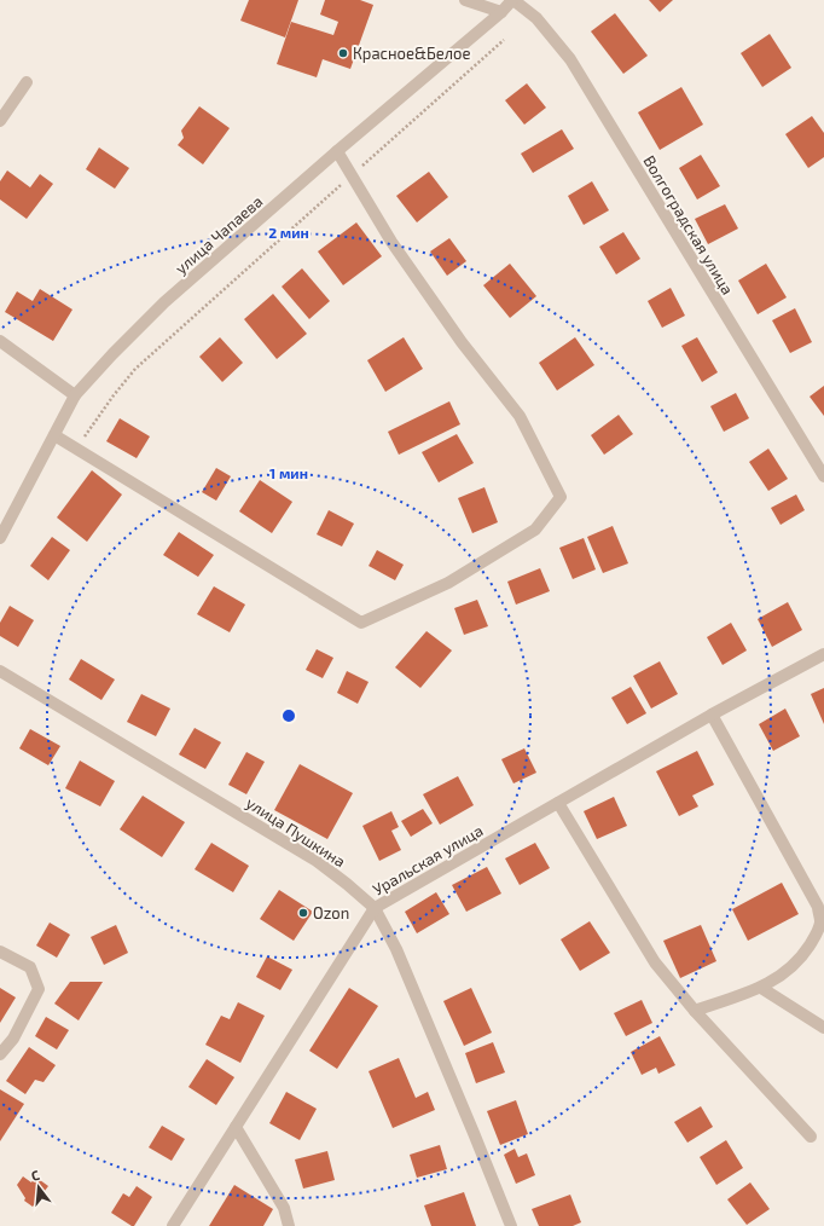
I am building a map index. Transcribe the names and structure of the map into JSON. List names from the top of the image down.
{
  "streets": {
    "street": [
      "Волгоградская улица",
      "улица Чапаева",
      "улица Пушкина",
      "Уральская улица"
    ]
  },
  "crossings": [
    ["Волгоградская улица", "улица Чапаева"],
    ["улица Пушкина", "Уральская улица"]
  ],
  "places": ["Красное&Белое", "Ozon"],
  "north": "top",
  "rings": ["2 мин", "1 мин"]
}
